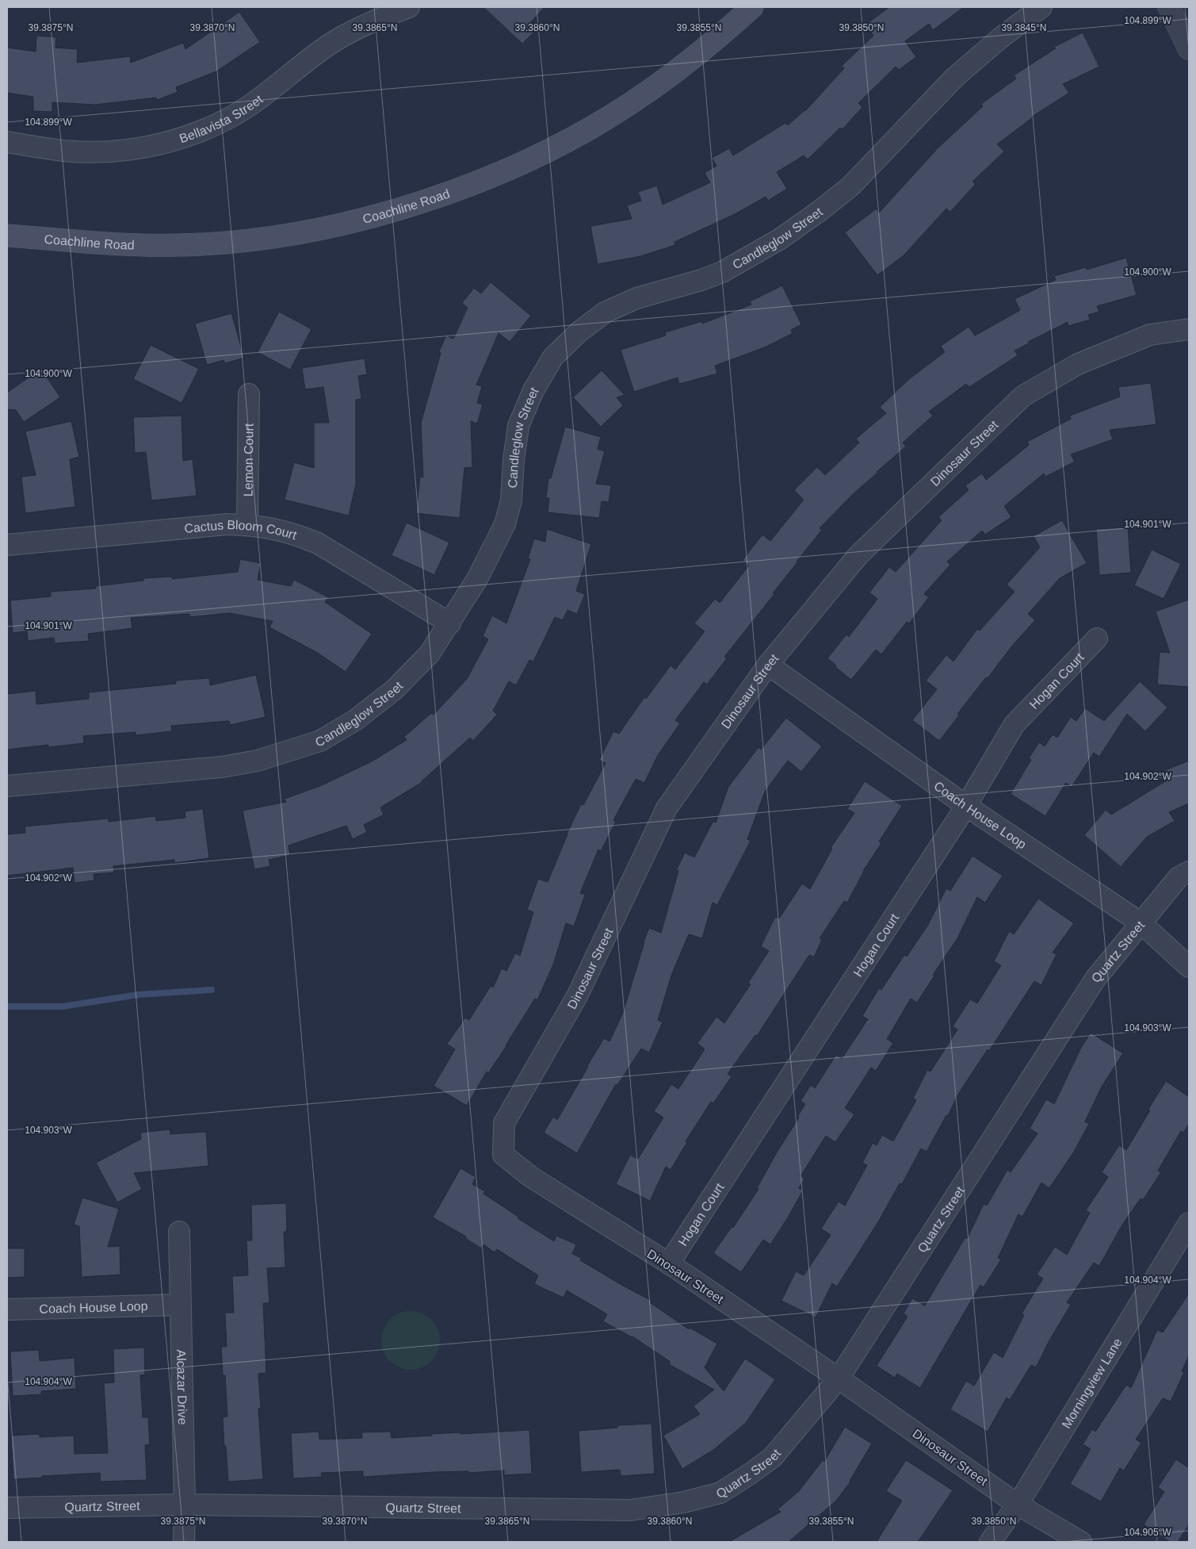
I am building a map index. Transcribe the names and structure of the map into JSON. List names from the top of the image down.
{
  "streets": {
    "main road": ["Coachline Road"],
    "street": [
      "Bellavista Street",
      "Candleglow Street",
      "Dinosaur Street",
      "Lemon Court",
      "Cactus Bloom Court",
      "Hogan Court",
      "Coach House Loop",
      "Quartz Street",
      "Morningview Lane",
      "Alcazar Drive"
    ]
  },
  "crossings": [
    ["Candleglow Street", "Cactus Bloom Court"],
    ["Dinosaur Street", "Hogan Court"],
    ["Dinosaur Street", "Coach House Loop"],
    ["Dinosaur Street", "Quartz Street"],
    ["Dinosaur Street", "Morningview Lane"],
    ["Lemon Court", "Cactus Bloom Court"],
    ["Hogan Court", "Coach House Loop"],
    ["Coach House Loop", "Quartz Street"],
    ["Coach House Loop", "Alcazar Drive"],
    ["Quartz Street", "Alcazar Drive"]
  ],
  "coordinates": [
    "104.899°W",
    "39.3875°N",
    "39.3870°N",
    "39.3865°N",
    "39.3860°N",
    "39.3855°N",
    "39.3850°N",
    "39.3845°N",
    "104.900°W",
    "104.901°W",
    "104.902°W",
    "104.903°W",
    "104.904°W",
    "104.905°W"
  ]
}
